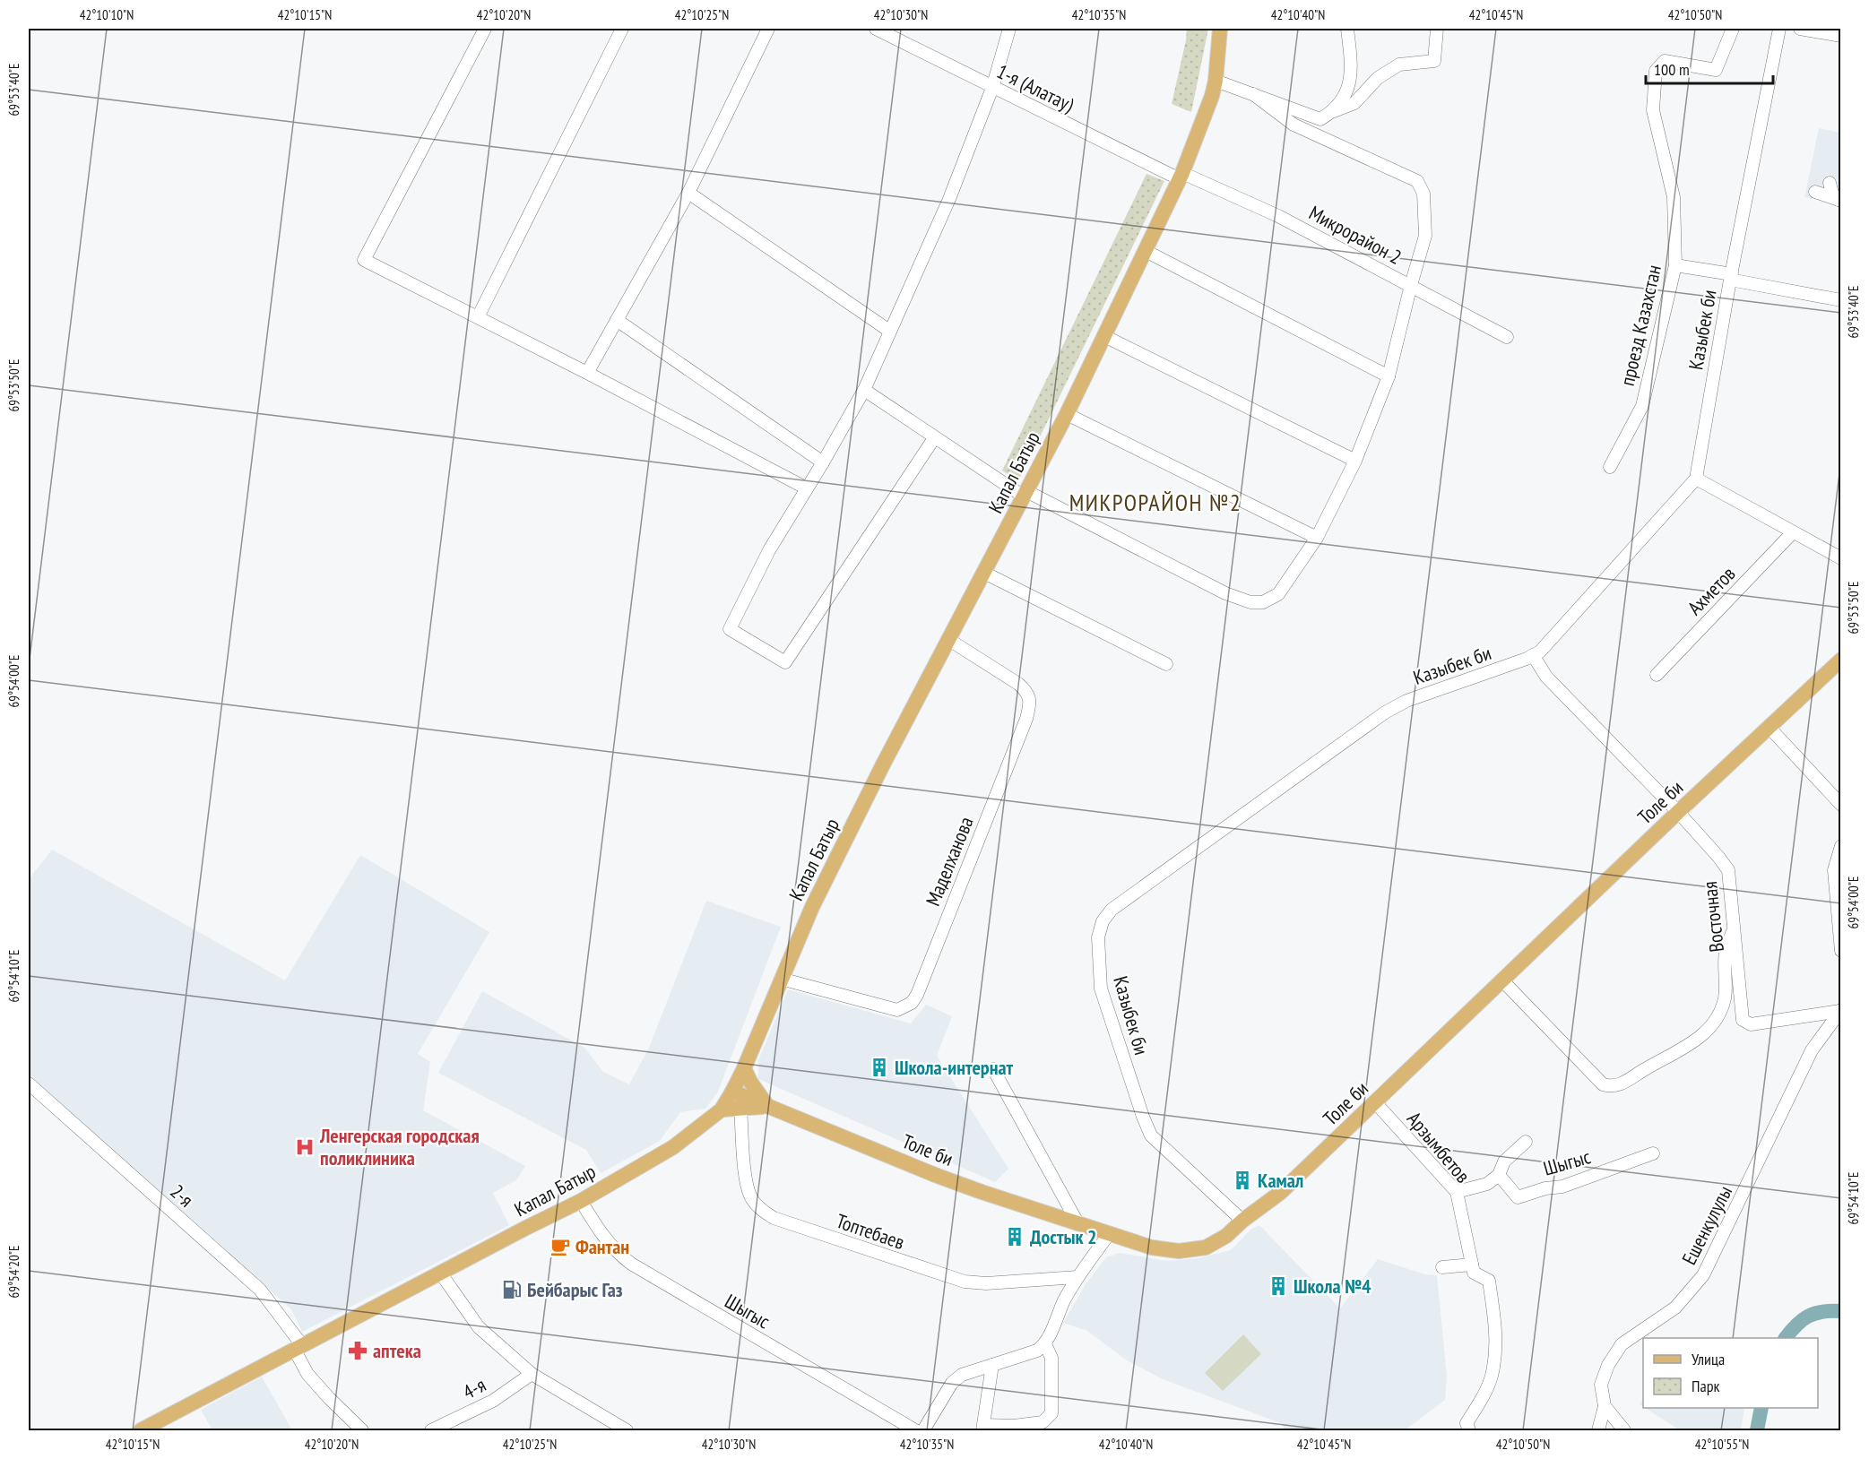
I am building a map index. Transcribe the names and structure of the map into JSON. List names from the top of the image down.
{
  "streets": {
    "main road": ["Капал Батыр", "Толе би"],
    "street": [
      "1-я (Алатау)",
      "Микрорайон 2",
      "проезд Казахстан",
      "Казыбек би",
      "Ахметов",
      "Маделханова",
      "Восточная",
      "Арзымбетов",
      "Шыгыс",
      "2-я",
      "Ешенкулулы",
      "Топтебаев",
      "4-я"
    ]
  },
  "crossings": [
    ["1-я (Алатау)", "Микрорайон 2"],
    ["1-я (Алатау)", "Капал Батыр"],
    ["Микрорайон 2", "Капал Батыр"],
    ["Казыбек би", "Толе би"],
    ["Казыбек би", "Восточная"],
    ["Капал Батыр", "Толе би"],
    ["Капал Батыр", "Маделханова"],
    ["Капал Батыр", "Шыгыс"],
    ["Капал Батыр", "2-я"],
    ["Толе би", "Восточная"],
    ["Толе би", "Арзымбетов"],
    ["Восточная", "Ешенкулулы"]
  ],
  "districts": ["МИКРОРАЙОН №2"],
  "places": {
    "building": [
      "Школа-интернат",
      "Камал",
      "Достык 2",
      "Школа №4"
    ],
    "hospital": ["Ленгерская городская поликлиника"],
    "cafe": ["Фантан"],
    "fuel station": ["Бейбарыс Газ"],
    "pharmacy": ["аптека"]
  },
  "legend": ["Улица", "Парк"],
  "scale_bar": "100 m",
  "coordinates": [
    "42°10'10\"N",
    "42°10'15\"N",
    "42°10'20\"N",
    "42°10'25\"N",
    "42°10'30\"N",
    "42°10'35\"N",
    "42°10'40\"N",
    "42°10'45\"N",
    "42°10'50\"N",
    "69°53'40\"E",
    "69°53'50\"E",
    "69°54'00\"E",
    "69°54'10\"E",
    "69°54'20\"E",
    "42°10'55\"N"
  ]
}
